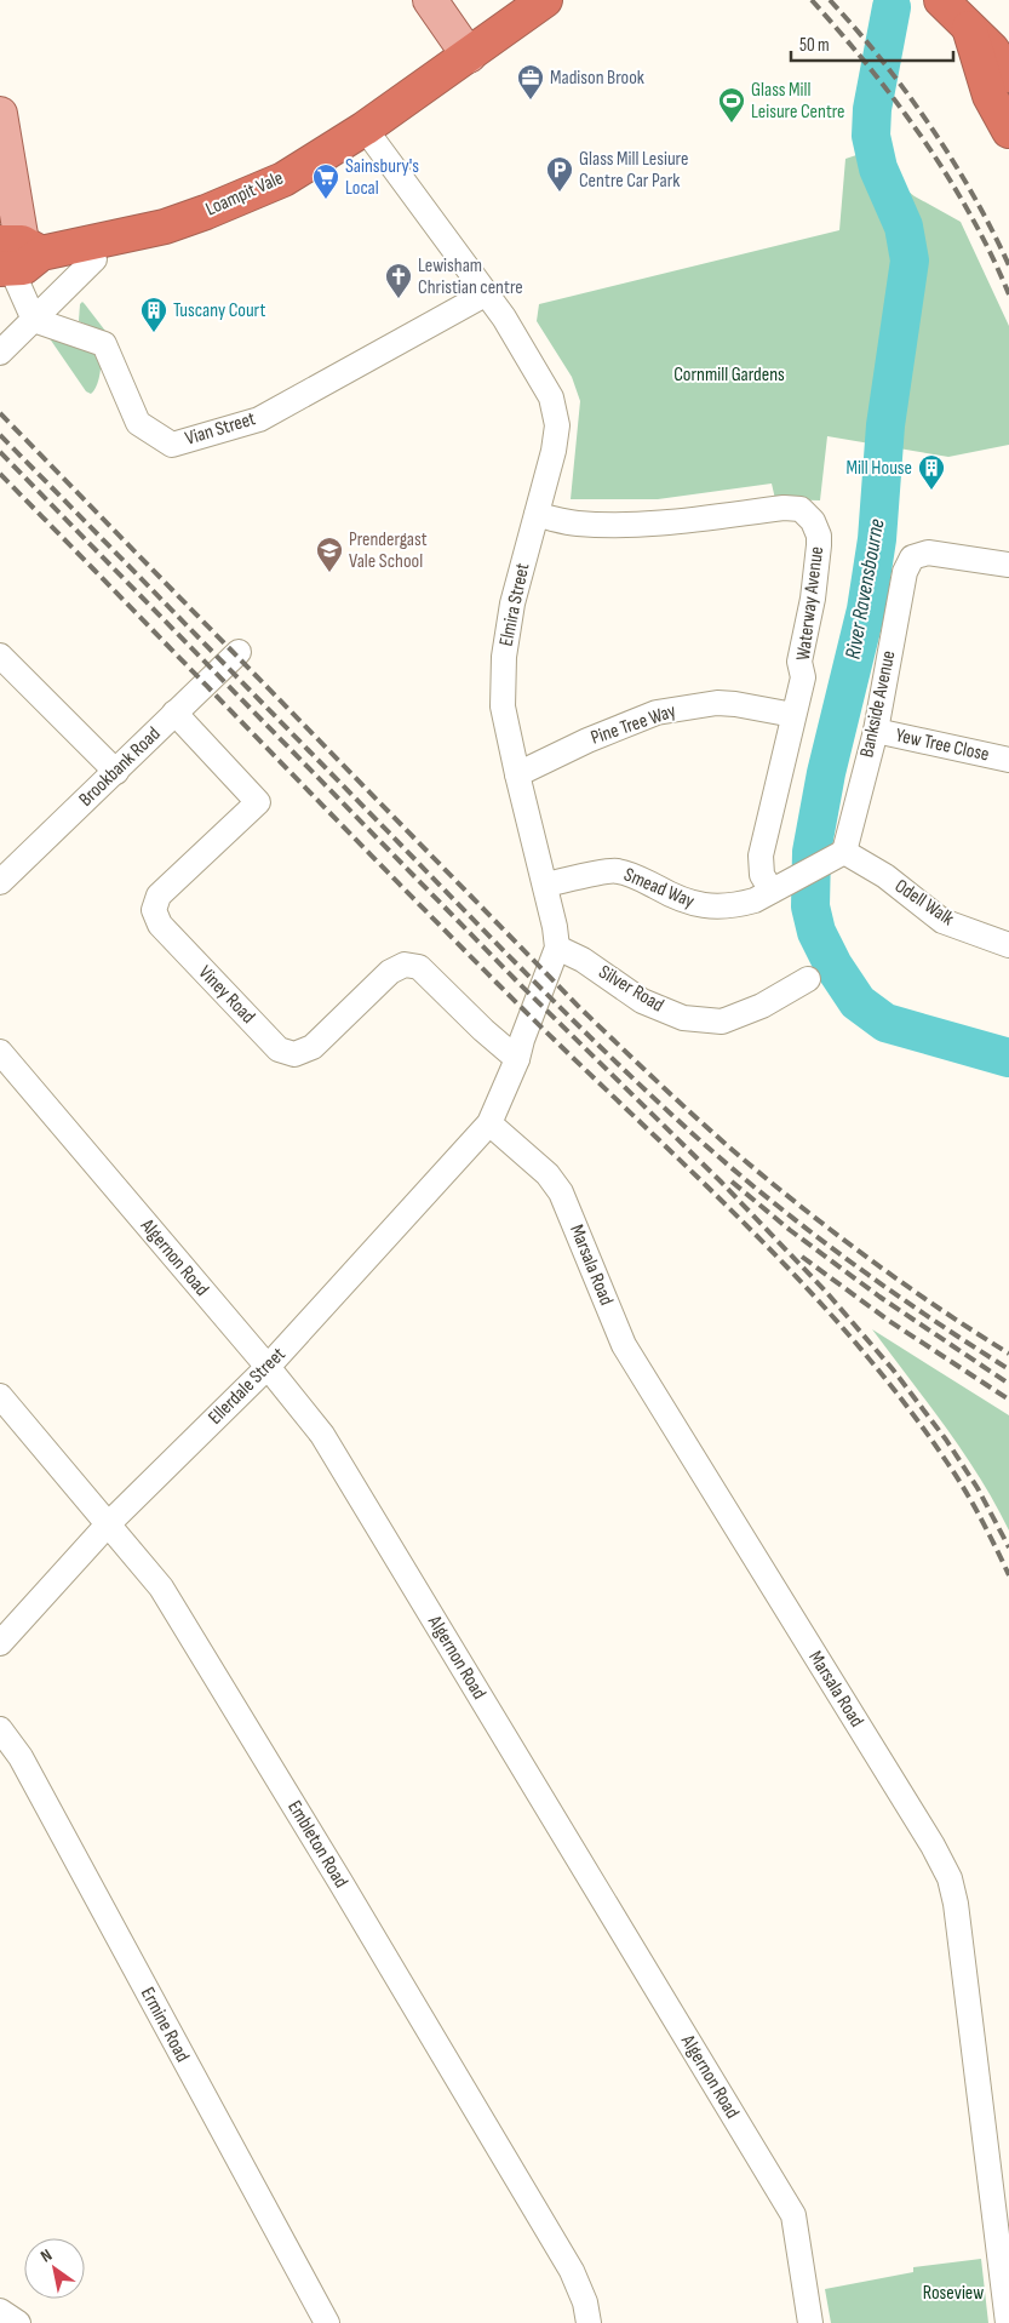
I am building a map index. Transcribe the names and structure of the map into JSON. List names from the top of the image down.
{
  "streets": {
    "highway": ["Loampit Vale"],
    "street": [
      "Vian Street",
      "Waterway Avenue",
      "Elmira Street",
      "Bankside Avenue",
      "Pine Tree Way",
      "Yew Tree Close",
      "Brookbank Road",
      "Smead Way",
      "Odell Walk",
      "Silver Road",
      "Viney Road",
      "Algernon Road",
      "Marsala Road",
      "Ellerdale Street",
      "Embleton Road",
      "Ermine Road"
    ]
  },
  "crossings": [
    ["Loampit Vale", "Elmira Street"],
    ["Vian Street", "Elmira Street"],
    ["Waterway Avenue", "Elmira Street"],
    ["Waterway Avenue", "Pine Tree Way"],
    ["Waterway Avenue", "Smead Way"],
    ["Elmira Street", "Pine Tree Way"],
    ["Elmira Street", "Smead Way"],
    ["Elmira Street", "Silver Road"],
    ["Elmira Street", "Viney Road"],
    ["Elmira Street", "Marsala Road"],
    ["Elmira Street", "Ellerdale Street"],
    ["Bankside Avenue", "Yew Tree Close"],
    ["Bankside Avenue", "Odell Walk"],
    ["Brookbank Road", "Viney Road"],
    ["Algernon Road", "Ellerdale Street"],
    ["Marsala Road", "Ellerdale Street"],
    ["Ellerdale Street", "Embleton Road"]
  ],
  "water": ["River Ravensbourne"],
  "parks": ["Cornmill Gardens", "Roseview"],
  "places": {
    "office": ["Madison Brook"],
    "sports": ["Glass Mill Leisure Centre"],
    "parking": ["Glass Mill Lesiure Centre Car Park"],
    "supermarket": ["Sainsbury's Local"],
    "church": ["Lewisham Christian centre"],
    "building": ["Tuscany Court", "Mill House"],
    "school or university": ["Prendergast Vale School"]
  },
  "scale_bar": "50 m",
  "north": "top left"
}
